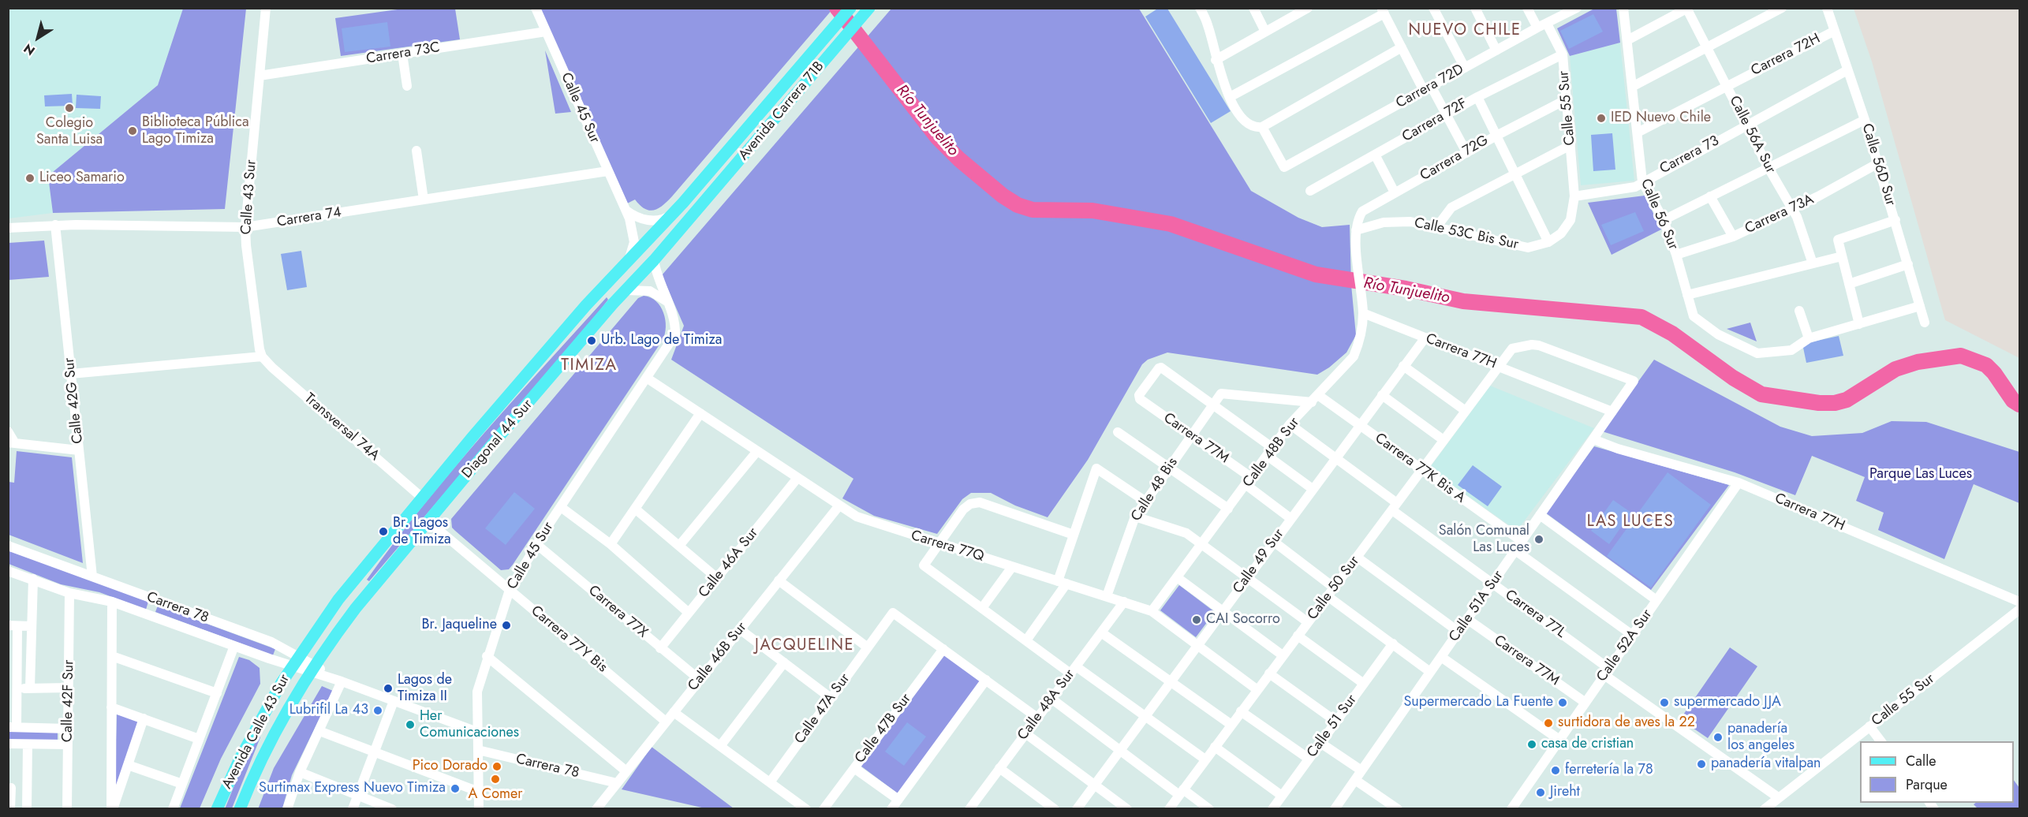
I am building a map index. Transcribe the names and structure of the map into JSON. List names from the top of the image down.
{
  "streets": {
    "main road": ["Avenida Carrera 71B", "Diagonal 44 Sur", "Avenida Calle 43 Sur"],
    "street": [
      "Carrera 73C",
      "Carrera 72H",
      "Carrera 72D",
      "Calle 45 Sur",
      "Calle 55 Sur",
      "Carrera 72F",
      "Calle 56A Sur",
      "Carrera 73",
      "Carrera 72G",
      "Calle 56D Sur",
      "Calle 43 Sur",
      "Calle 56 Sur",
      "Carrera 73A",
      "Carrera 74",
      "Calle 53C Bis Sur",
      "Carrera 77H",
      "Calle 42G Sur",
      "Transversal 74A",
      "Carrera 77M",
      "Calle 48B Sur",
      "Carrera 77K Bis A",
      "Calle 48 Bis",
      "Carrera 77Q",
      "Calle 49 Sur",
      "Calle 46A Sur",
      "Calle 50 Sur",
      "Calle 51A Sur",
      "Carrera 78",
      "Carrera 77X",
      "Carrera 77L",
      "Carrera 77Y Bis",
      "Calle 52A Sur",
      "Calle 46B Sur",
      "Calle 42F Sur",
      "Calle 48A Sur",
      "Calle 47A Sur",
      "Calle 51 Sur",
      "Calle 47B Sur"
    ]
  },
  "crossings": [
    ["Carrera 73C", "Calle 45 Sur"],
    ["Carrera 73C", "Calle 43 Sur"],
    ["Carrera 72H", "Calle 56A Sur"],
    ["Carrera 72H", "Calle 56D Sur"],
    ["Carrera 72H", "Calle 56 Sur"],
    ["Carrera 72D", "Calle 55 Sur"],
    ["Calle 45 Sur", "Carrera 74"],
    ["Calle 45 Sur", "Diagonal 44 Sur"],
    ["Calle 45 Sur", "Carrera 77Q"],
    ["Calle 45 Sur", "Carrera 78"],
    ["Calle 45 Sur", "Carrera 77X"],
    ["Calle 45 Sur", "Carrera 77Y Bis"],
    ["Calle 55 Sur", "Carrera 72F"],
    ["Calle 55 Sur", "Carrera 73"],
    ["Calle 55 Sur", "Carrera 72G"],
    ["Calle 55 Sur", "Carrera 77L"],
    ["Avenida Carrera 71B", "Diagonal 44 Sur"],
    ["Calle 56A Sur", "Carrera 73"],
    ["Calle 56A Sur", "Carrera 73A"],
    ["Carrera 73", "Calle 56D Sur"],
    ["Carrera 73", "Calle 56 Sur"],
    ["Carrera 72G", "Calle 53C Bis Sur"],
    ["Carrera 72G", "Calle 48B Sur"],
    ["Calle 56D Sur", "Carrera 73A"],
    ["Calle 43 Sur", "Carrera 74"],
    ["Calle 43 Sur", "Transversal 74A"],
    ["Calle 56 Sur", "Carrera 73A"],
    ["Carrera 74", "Calle 42G Sur"],
    ["Calle 53C Bis Sur", "Calle 48B Sur"],
    ["Carrera 77H", "Calle 48B Sur"],
    ["Carrera 77H", "Calle 49 Sur"],
    ["Carrera 77H", "Calle 50 Sur"],
    ["Carrera 77H", "Calle 51A Sur"],
    ["Carrera 77H", "Calle 52A Sur"],
    ["Calle 42G Sur", "Carrera 78"],
    ["Transversal 74A", "Diagonal 44 Sur"],
    ["Carrera 77M", "Calle 48B Sur"],
    ["Carrera 77M", "Calle 48 Bis"],
    ["Carrera 77M", "Calle 49 Sur"],
    ["Carrera 77M", "Calle 51A Sur"],
    ["Carrera 77M", "Calle 52A Sur"],
    ["Diagonal 44 Sur", "Carrera 78"],
    ["Diagonal 44 Sur", "Carrera 77Y Bis"],
    ["Diagonal 44 Sur", "Avenida Calle 43 Sur"],
    ["Calle 48B Sur", "Carrera 77K Bis A"],
    ["Calle 48B Sur", "Calle 48 Bis"],
    ["Calle 48B Sur", "Carrera 77Q"],
    ["Calle 48B Sur", "Carrera 77L"],
    ["Carrera 77K Bis A", "Calle 48 Bis"],
    ["Carrera 77K Bis A", "Calle 49 Sur"],
    ["Carrera 77K Bis A", "Calle 50 Sur"],
    ["Carrera 77K Bis A", "Calle 51A Sur"],
    ["Calle 48 Bis", "Carrera 77Q"],
    ["Carrera 77Q", "Calle 49 Sur"],
    ["Carrera 77Q", "Calle 46A Sur"],
    ["Carrera 77Q", "Calle 50 Sur"],
    ["Carrera 77Q", "Calle 46B Sur"],
    ["Carrera 77Q", "Calle 48A Sur"],
    ["Calle 49 Sur", "Carrera 77L"],
    ["Calle 46A Sur", "Carrera 77X"],
    ["Calle 50 Sur", "Calle 51A Sur"],
    ["Calle 50 Sur", "Carrera 77L"],
    ["Calle 51A Sur", "Carrera 77L"],
    ["Carrera 78", "Calle 46B Sur"],
    ["Carrera 78", "Calle 42F Sur"],
    ["Carrera 78", "Avenida Calle 43 Sur"],
    ["Carrera 77X", "Calle 46B Sur"],
    ["Carrera 77L", "Calle 52A Sur"],
    ["Carrera 77Y Bis", "Calle 46B Sur"],
    ["Calle 47A Sur", "Calle 47B Sur"]
  ],
  "districts": [
    "NUEVO CHILE",
    "TIMIZA",
    "LAS LUCES",
    "JACQUELINE"
  ],
  "water": ["Río Tunjuelito"],
  "parks": ["Parque Las Luces"],
  "places": [
    "Colegio Santa Luisa",
    "IED Nuevo Chile",
    "Biblioteca Pública Lago Timiza",
    "Liceo Samario",
    "Urb. Lago de Timiza",
    "Br. Lagos de Timiza",
    "Salón Comunal Las Luces",
    "CAI Socorro",
    "Br. Jaqueline",
    "Lagos de Timiza II",
    "Supermercado La Fuente",
    "supermercado JJA",
    "Lubrifil La 43",
    "surtidora de aves la 22",
    "Her Comunicaciones",
    "panadería los angeles",
    "casa de cristian",
    "panadería vitalpan",
    "Pico Dorado",
    "ferretería la 78",
    "A Comer",
    "Surtimax Express Nuevo Timiza",
    "Jireht"
  ],
  "legend": ["Calle", "Parque"],
  "north": "bottom left"
}
